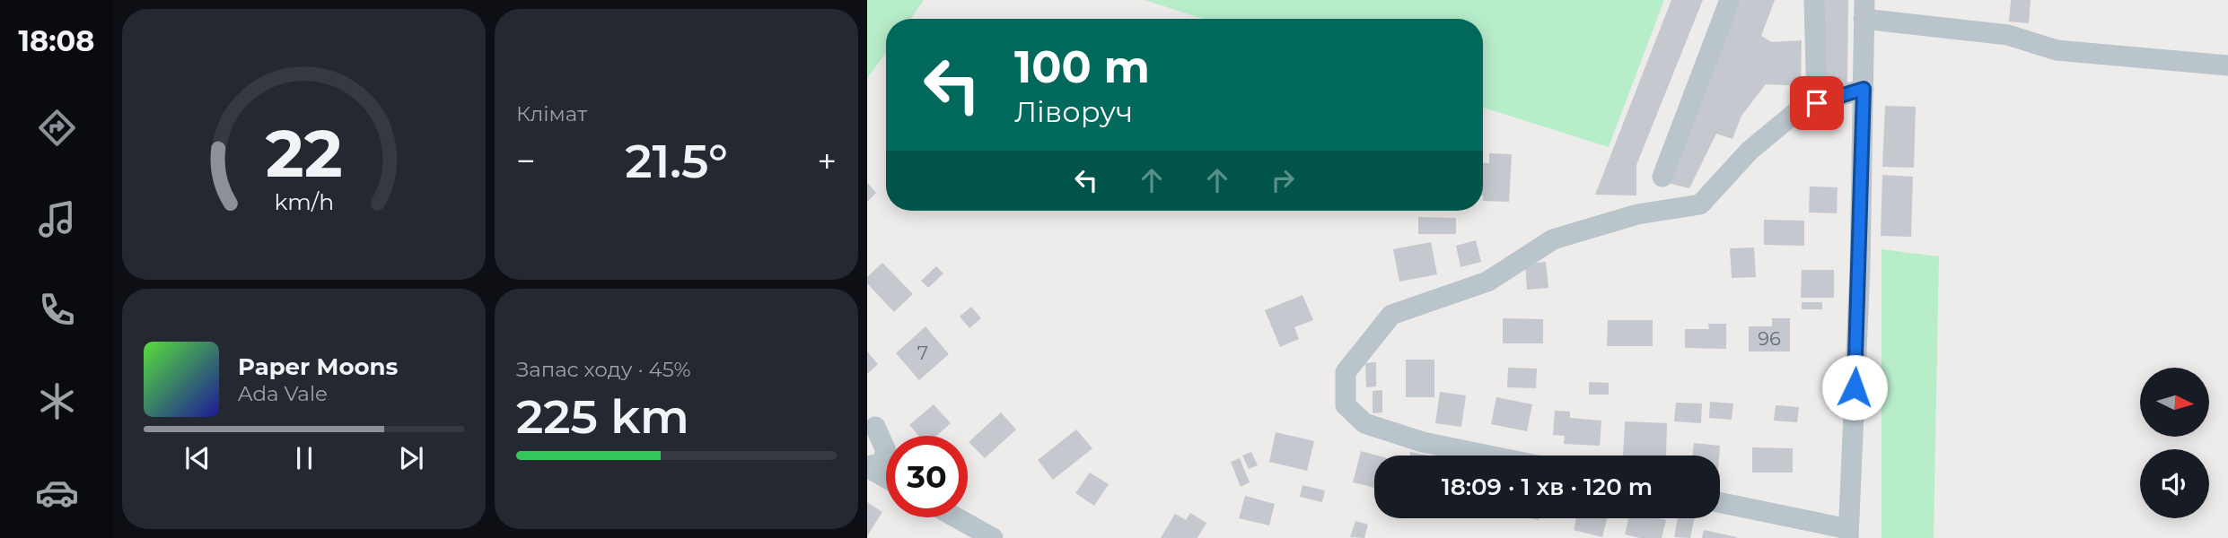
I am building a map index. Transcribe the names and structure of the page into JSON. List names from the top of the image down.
{
  "house_numbers": ["96", "7"],
  "north": "right",
  "page": {
    "tabs": "18:08",
    "tile": [
      "Клімат",
      ["Запас ходу · 45%", "225 km"]
    ],
    "turn": ["100 m", "Ліворуч"],
    "heat": ["−", "21.5°", "+"],
    "song": ["Paper Moons", "Ada Vale"],
    "limit": "30",
    "trip": "18:09 · 1 хв · 120 m",
    "gauge": ["22", "km/h"]
  }
}
